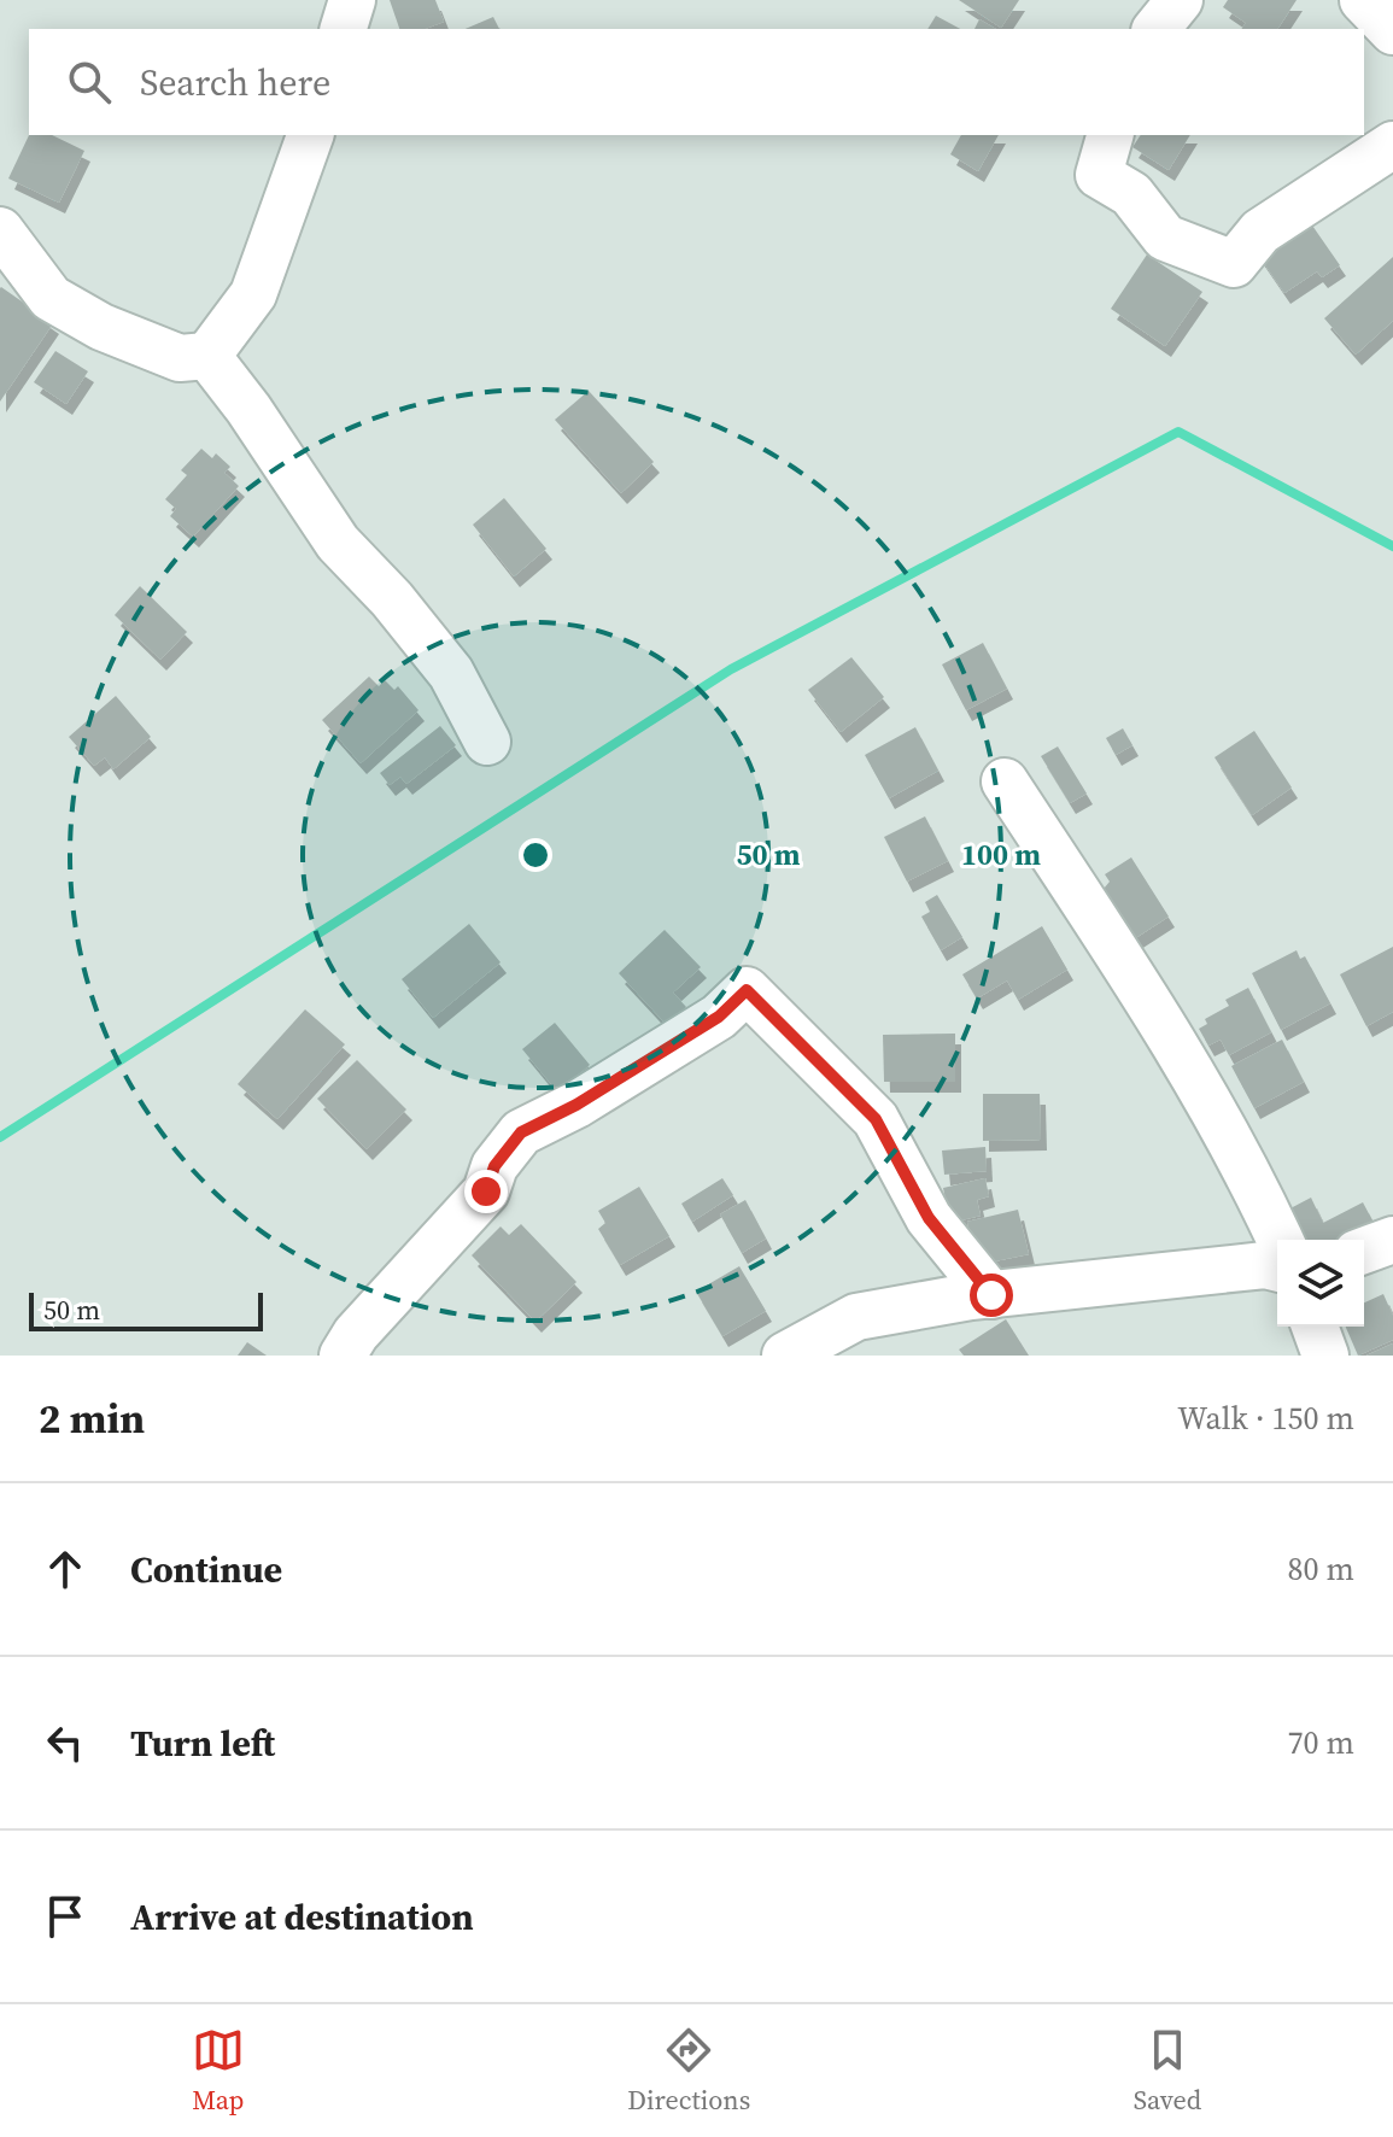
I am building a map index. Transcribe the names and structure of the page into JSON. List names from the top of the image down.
{
  "scale_bar": "50 m",
  "page": {
    "search": "Search here",
    "scale": "50 m",
    "heading": ["2 min", "Walk · 150 m"],
    "list": [
      ["Continue", "80 m"],
      ["Turn left", "70 m"],
      "Arrive at destination"
    ],
    "nav": ["Map", "Directions", "Saved"]
  },
  "rings": ["50 m", "100 m"]
}
